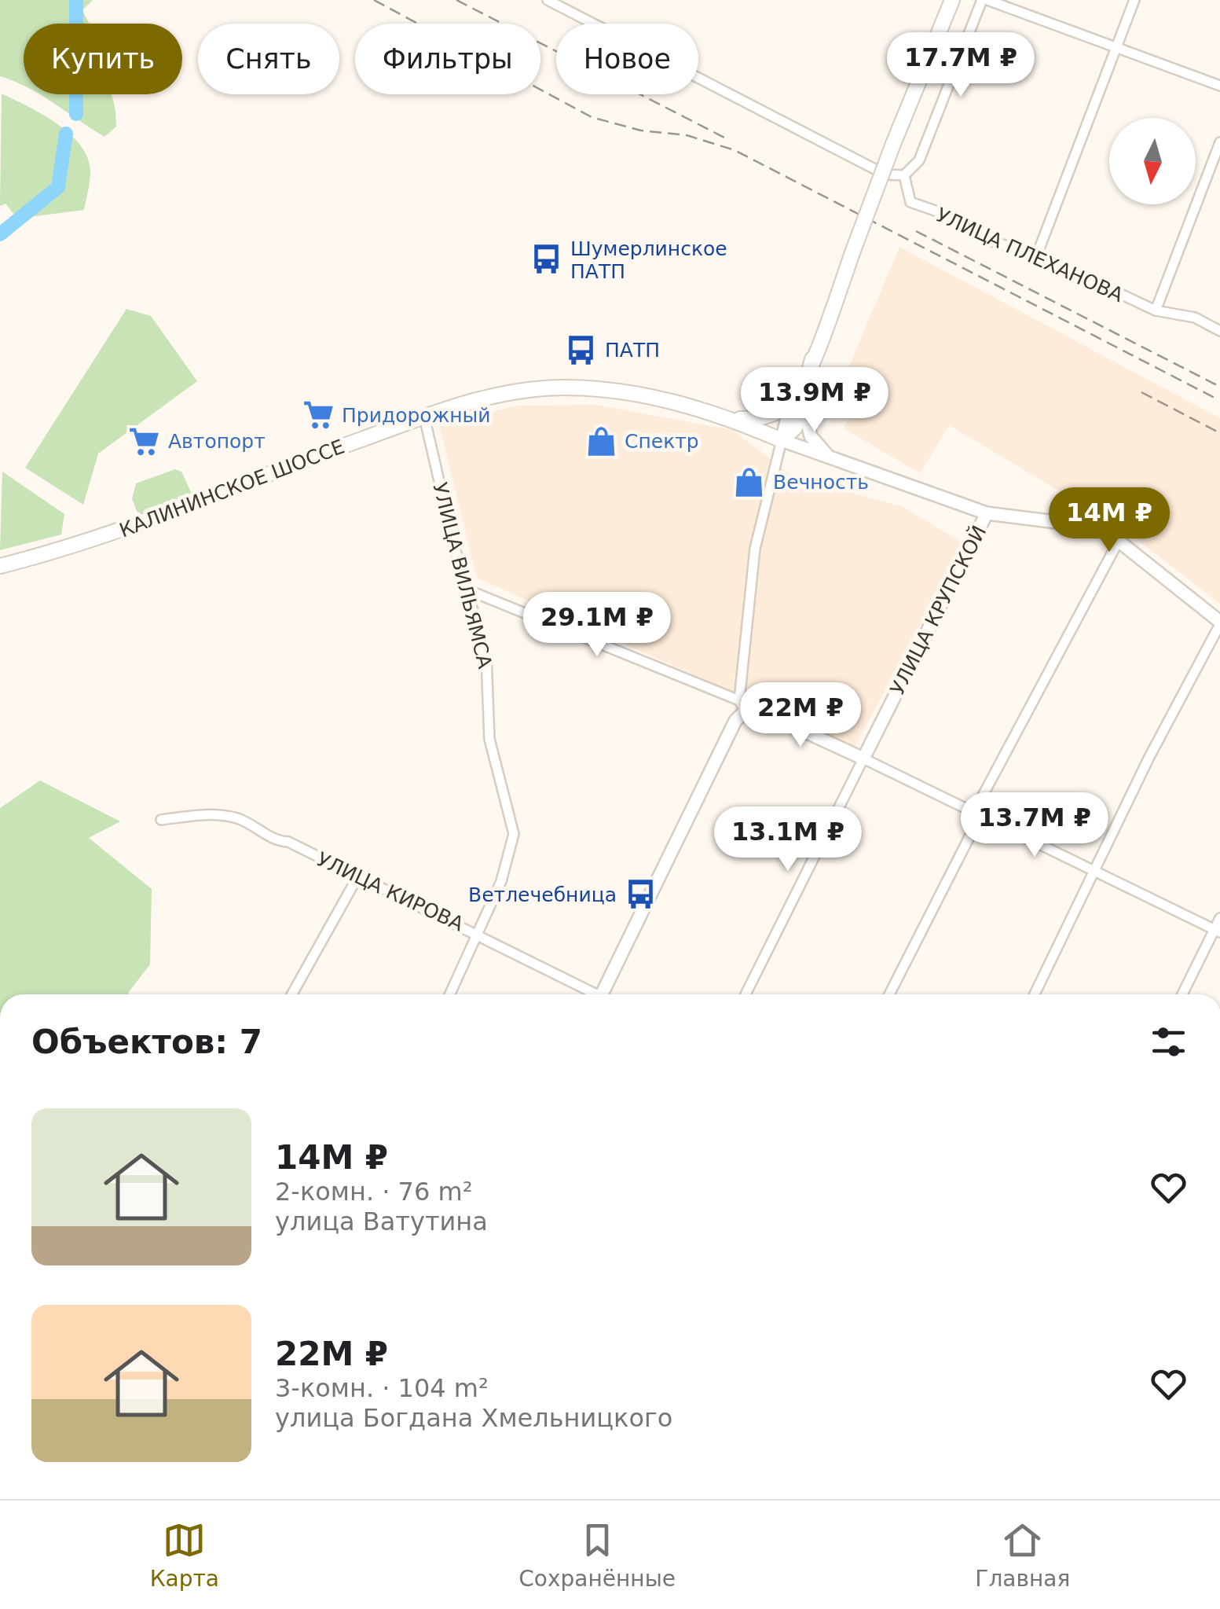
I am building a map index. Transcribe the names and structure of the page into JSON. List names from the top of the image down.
{
  "streets": {
    "main road": ["КАЛИНИНСКОЕ ШОССЕ"],
    "street": [
      "УЛИЦА ПЛЕХАНОВА",
      "УЛИЦА ВИЛЬЯМСА",
      "УЛИЦА КРУПСКОЙ",
      "УЛИЦА КИРОВА"
    ]
  },
  "crossings": [
    ["КАЛИНИНСКОЕ ШОССЕ", "УЛИЦА ВИЛЬЯМСА"],
    ["УЛИЦА ВИЛЬЯМСА", "УЛИЦА КИРОВА"]
  ],
  "places": {
    "bus stop": ["Шумерлинское ПАТП", "ПАТП", "Ветлечебница"],
    "supermarket": ["Придорожный", "Автопорт"],
    "shop": ["Спектр", "Вечность"]
  },
  "north": "bottom",
  "page": {
    "chip": [
      "Купить",
      "Снять",
      "Фильтры",
      "Новое"
    ],
    "price": [
      "17.7M ₽",
      "13.9M ₽",
      "14M ₽",
      "29.1M ₽",
      "22M ₽",
      "13.7M ₽",
      "13.1M ₽"
    ],
    "heading": "Объектов: 7",
    "list": [
      {
        "name": "14M ₽",
        "note": "2-комн. · 76 m² · улица Ватутина"
      },
      {
        "name": "22M ₽",
        "note": "3-комн. · 104 m² · улица Богдана Хмельницкого"
      }
    ],
    "tabs": ["Карта", "Сохранённые", "Главная"]
  }
}
